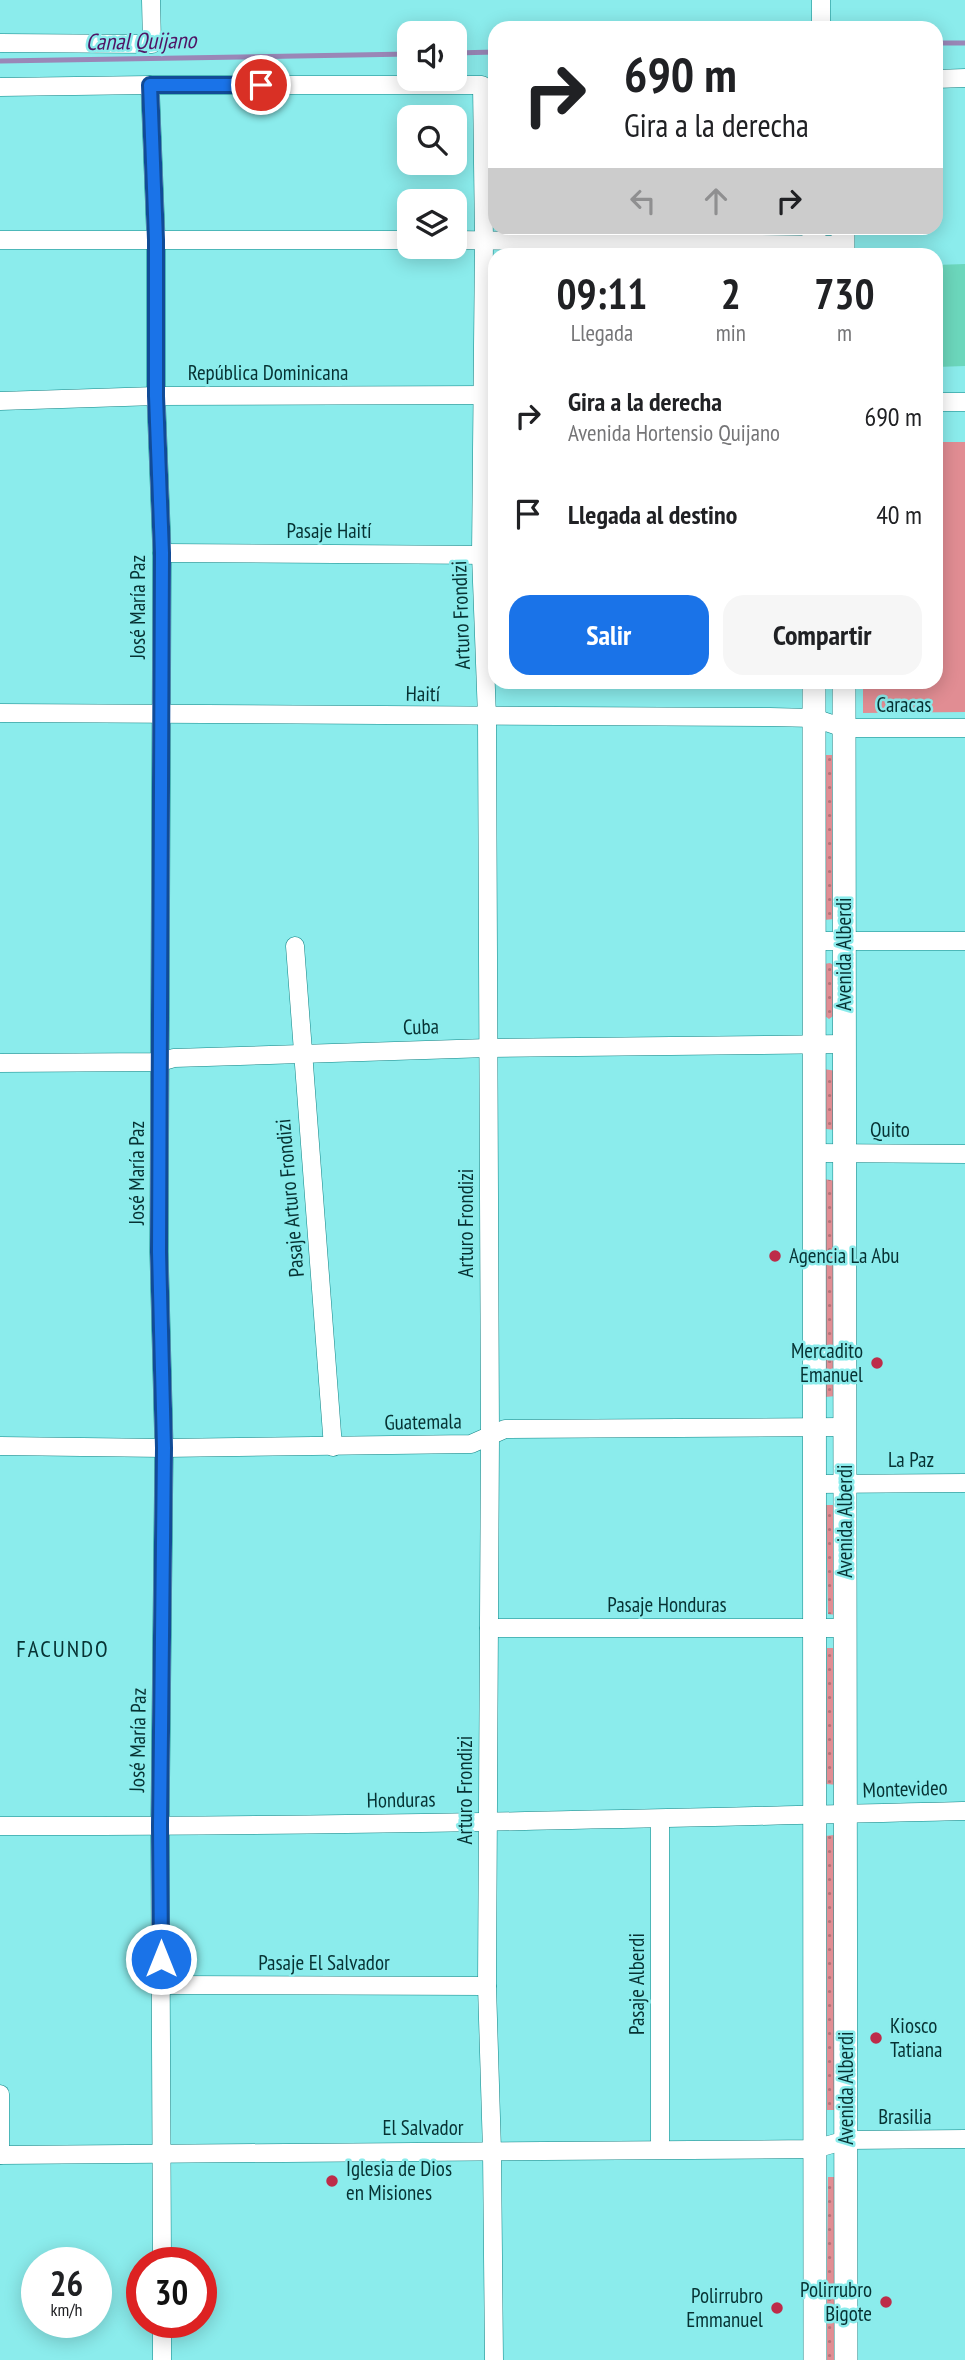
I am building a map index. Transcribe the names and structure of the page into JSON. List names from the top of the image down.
{
  "streets": {
    "main road": ["Avenida Alberdi"],
    "street": [
      "República Dominicana",
      "Pasaje Haití",
      "José María Paz",
      "Arturo Frondizi",
      "Haití",
      "Caracas",
      "Cuba",
      "Quito",
      "Pasaje Arturo Frondizi",
      "Guatemala",
      "La Paz",
      "Pasaje Honduras",
      "Montevideo",
      "Honduras",
      "Pasaje El Salvador",
      "Pasaje Alberdi",
      "Brasilia",
      "El Salvador"
    ]
  },
  "crossings": [
    ["República Dominicana", "José María Paz"],
    ["Pasaje Haití", "José María Paz"],
    ["Pasaje Haití", "Arturo Frondizi"],
    ["José María Paz", "Arturo Frondizi"],
    ["José María Paz", "Haití"],
    ["José María Paz", "Cuba"],
    ["José María Paz", "Guatemala"],
    ["José María Paz", "Honduras"],
    ["José María Paz", "Pasaje El Salvador"],
    ["José María Paz", "El Salvador"],
    ["Arturo Frondizi", "Haití"],
    ["Arturo Frondizi", "Cuba"],
    ["Arturo Frondizi", "Guatemala"],
    ["Arturo Frondizi", "Pasaje Honduras"],
    ["Arturo Frondizi", "Honduras"],
    ["Arturo Frondizi", "Pasaje El Salvador"],
    ["Arturo Frondizi", "El Salvador"],
    ["Haití", "Caracas"],
    ["Haití", "Avenida Alberdi"],
    ["Caracas", "Avenida Alberdi"],
    ["Avenida Alberdi", "Cuba"],
    ["Avenida Alberdi", "Quito"],
    ["Avenida Alberdi", "Guatemala"],
    ["Avenida Alberdi", "La Paz"],
    ["Avenida Alberdi", "Pasaje Honduras"],
    ["Avenida Alberdi", "Montevideo"],
    ["Avenida Alberdi", "Honduras"],
    ["Avenida Alberdi", "Brasilia"],
    ["Avenida Alberdi", "El Salvador"],
    ["Cuba", "Pasaje Arturo Frondizi"],
    ["Pasaje Arturo Frondizi", "Guatemala"],
    ["Montevideo", "Honduras"],
    ["Honduras", "Pasaje Alberdi"],
    ["Pasaje Alberdi", "El Salvador"],
    ["Brasilia", "El Salvador"]
  ],
  "districts": ["FACUNDO"],
  "water": ["Canal Quijano"],
  "places": [
    "Agencia La Abu",
    "Mercadito Emanuel",
    "Kiosco Tatiana",
    "Iglesia de Dios en Misiones",
    "Polirrubro Bigote",
    "Polirrubro Emmanuel"
  ],
  "page": {
    "turn": ["690 m", "Gira a la derecha"],
    "eta": [
      "09:11",
      "Llegada",
      "2",
      "min",
      "730",
      "m"
    ],
    "list": [
      {
        "name": "Gira a la derecha",
        "note": "Avenida Hortensio Quijano",
        "value": "690 m"
      },
      {
        "name": "Llegada al destino",
        "value": "40 m"
      }
    ],
    "buttons": ["Salir", "Compartir"],
    "speed": "26 km/h",
    "limit": "30"
  }
}
